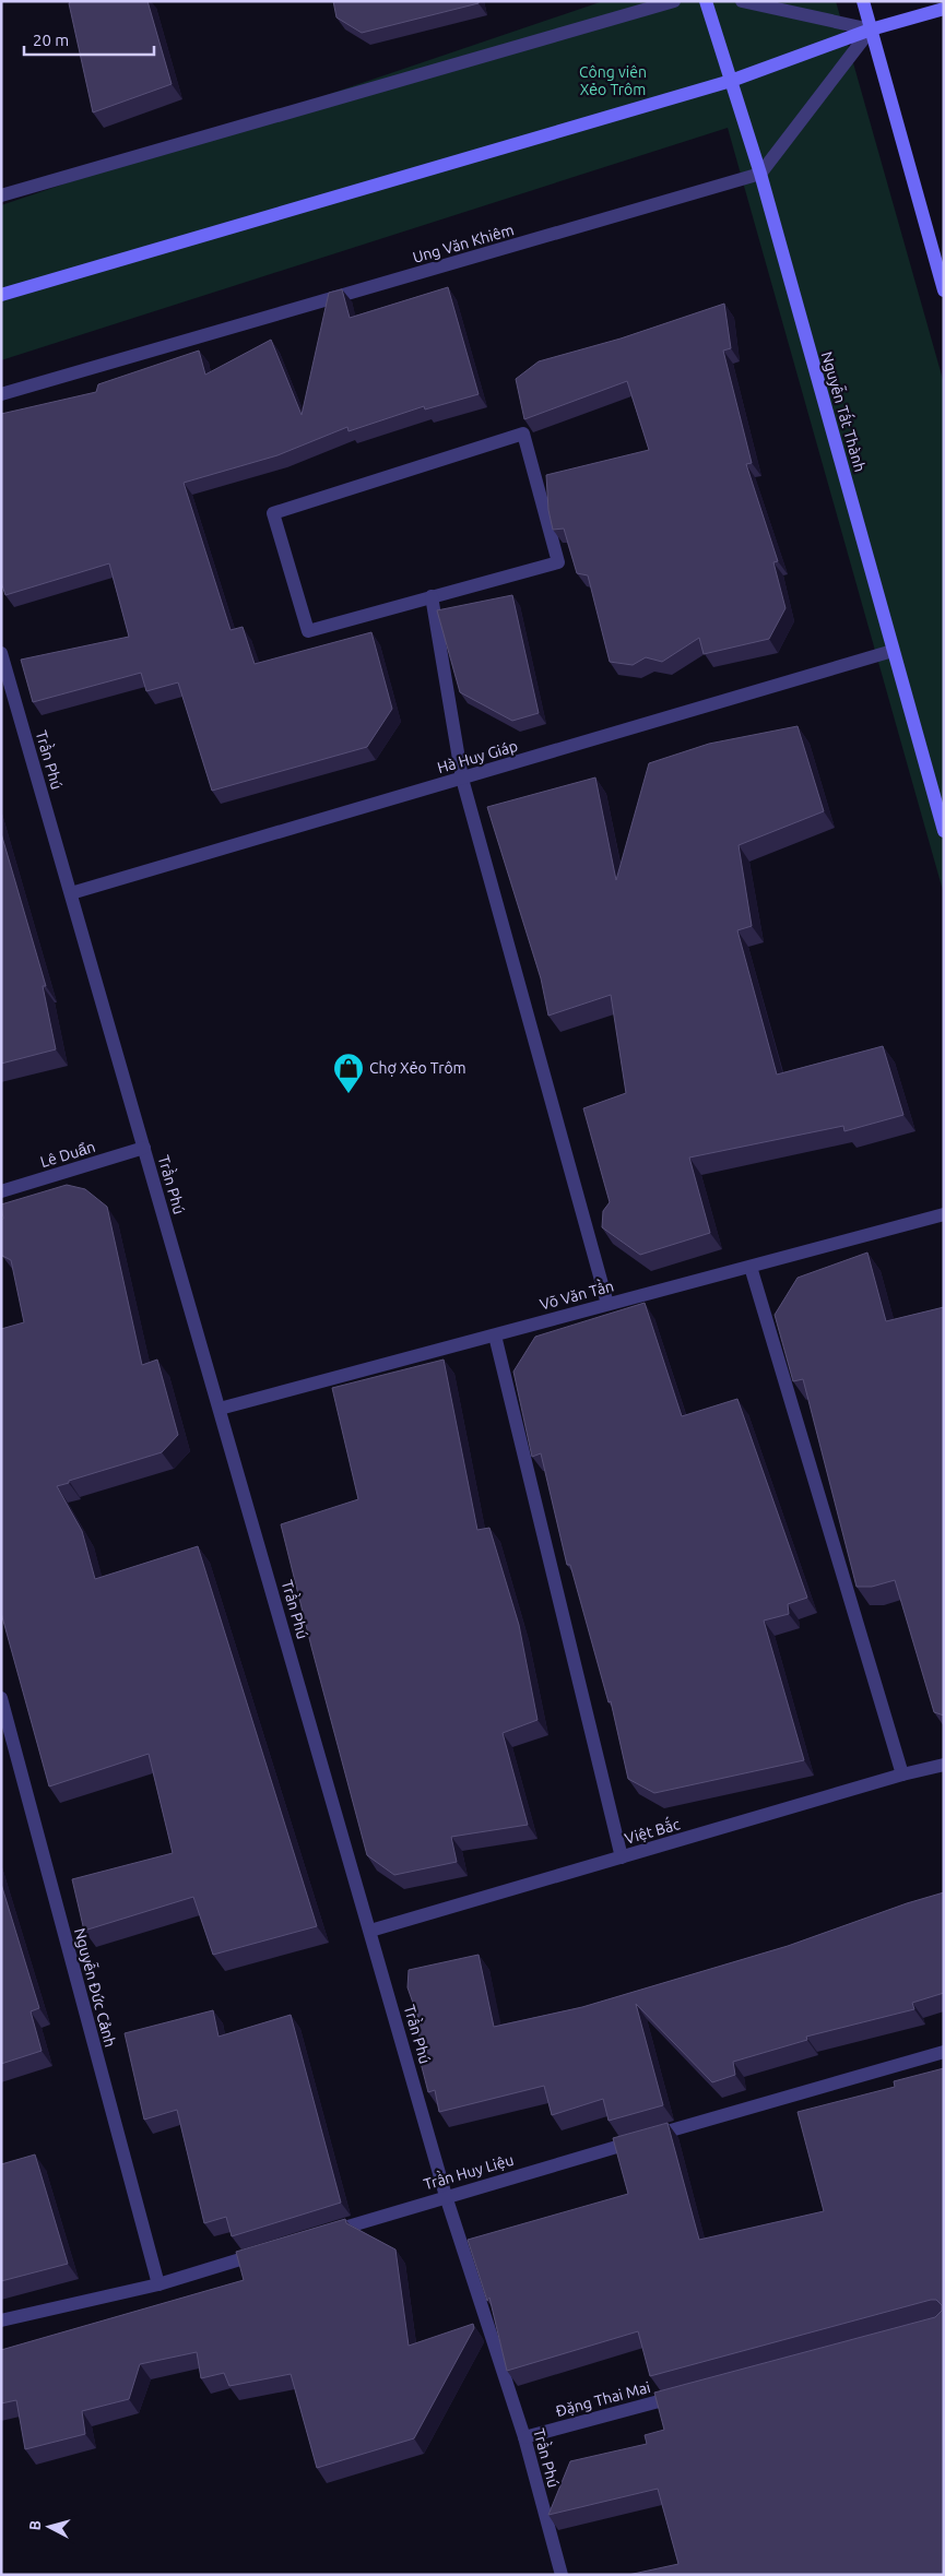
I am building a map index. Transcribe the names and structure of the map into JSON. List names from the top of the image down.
{
  "streets": {
    "street": [
      "Ung Văn Khiêm",
      "Nguyễn Tất Thành",
      "Hà Huy Giáp",
      "Trần Phú",
      "Lê Duẩn",
      "Võ Văn Tần",
      "Việt Bắc",
      "Nguyễn Đức Cảnh",
      "Trần Huy Liệu",
      "Đặng Thai Mai"
    ]
  },
  "crossings": [
    ["Ung Văn Khiêm", "Nguyễn Tất Thành"],
    ["Nguyễn Tất Thành", "Hà Huy Giáp"],
    ["Hà Huy Giáp", "Trần Phú"],
    ["Trần Phú", "Lê Duẩn"],
    ["Trần Phú", "Võ Văn Tần"],
    ["Trần Phú", "Việt Bắc"],
    ["Trần Phú", "Trần Huy Liệu"],
    ["Trần Phú", "Đặng Thai Mai"]
  ],
  "parks": ["Công viên Xẻo Trôm"],
  "places": {
    "shop": ["Chợ Xẻo Trôm"]
  },
  "scale_bar": "20 m",
  "north": "left"
}
